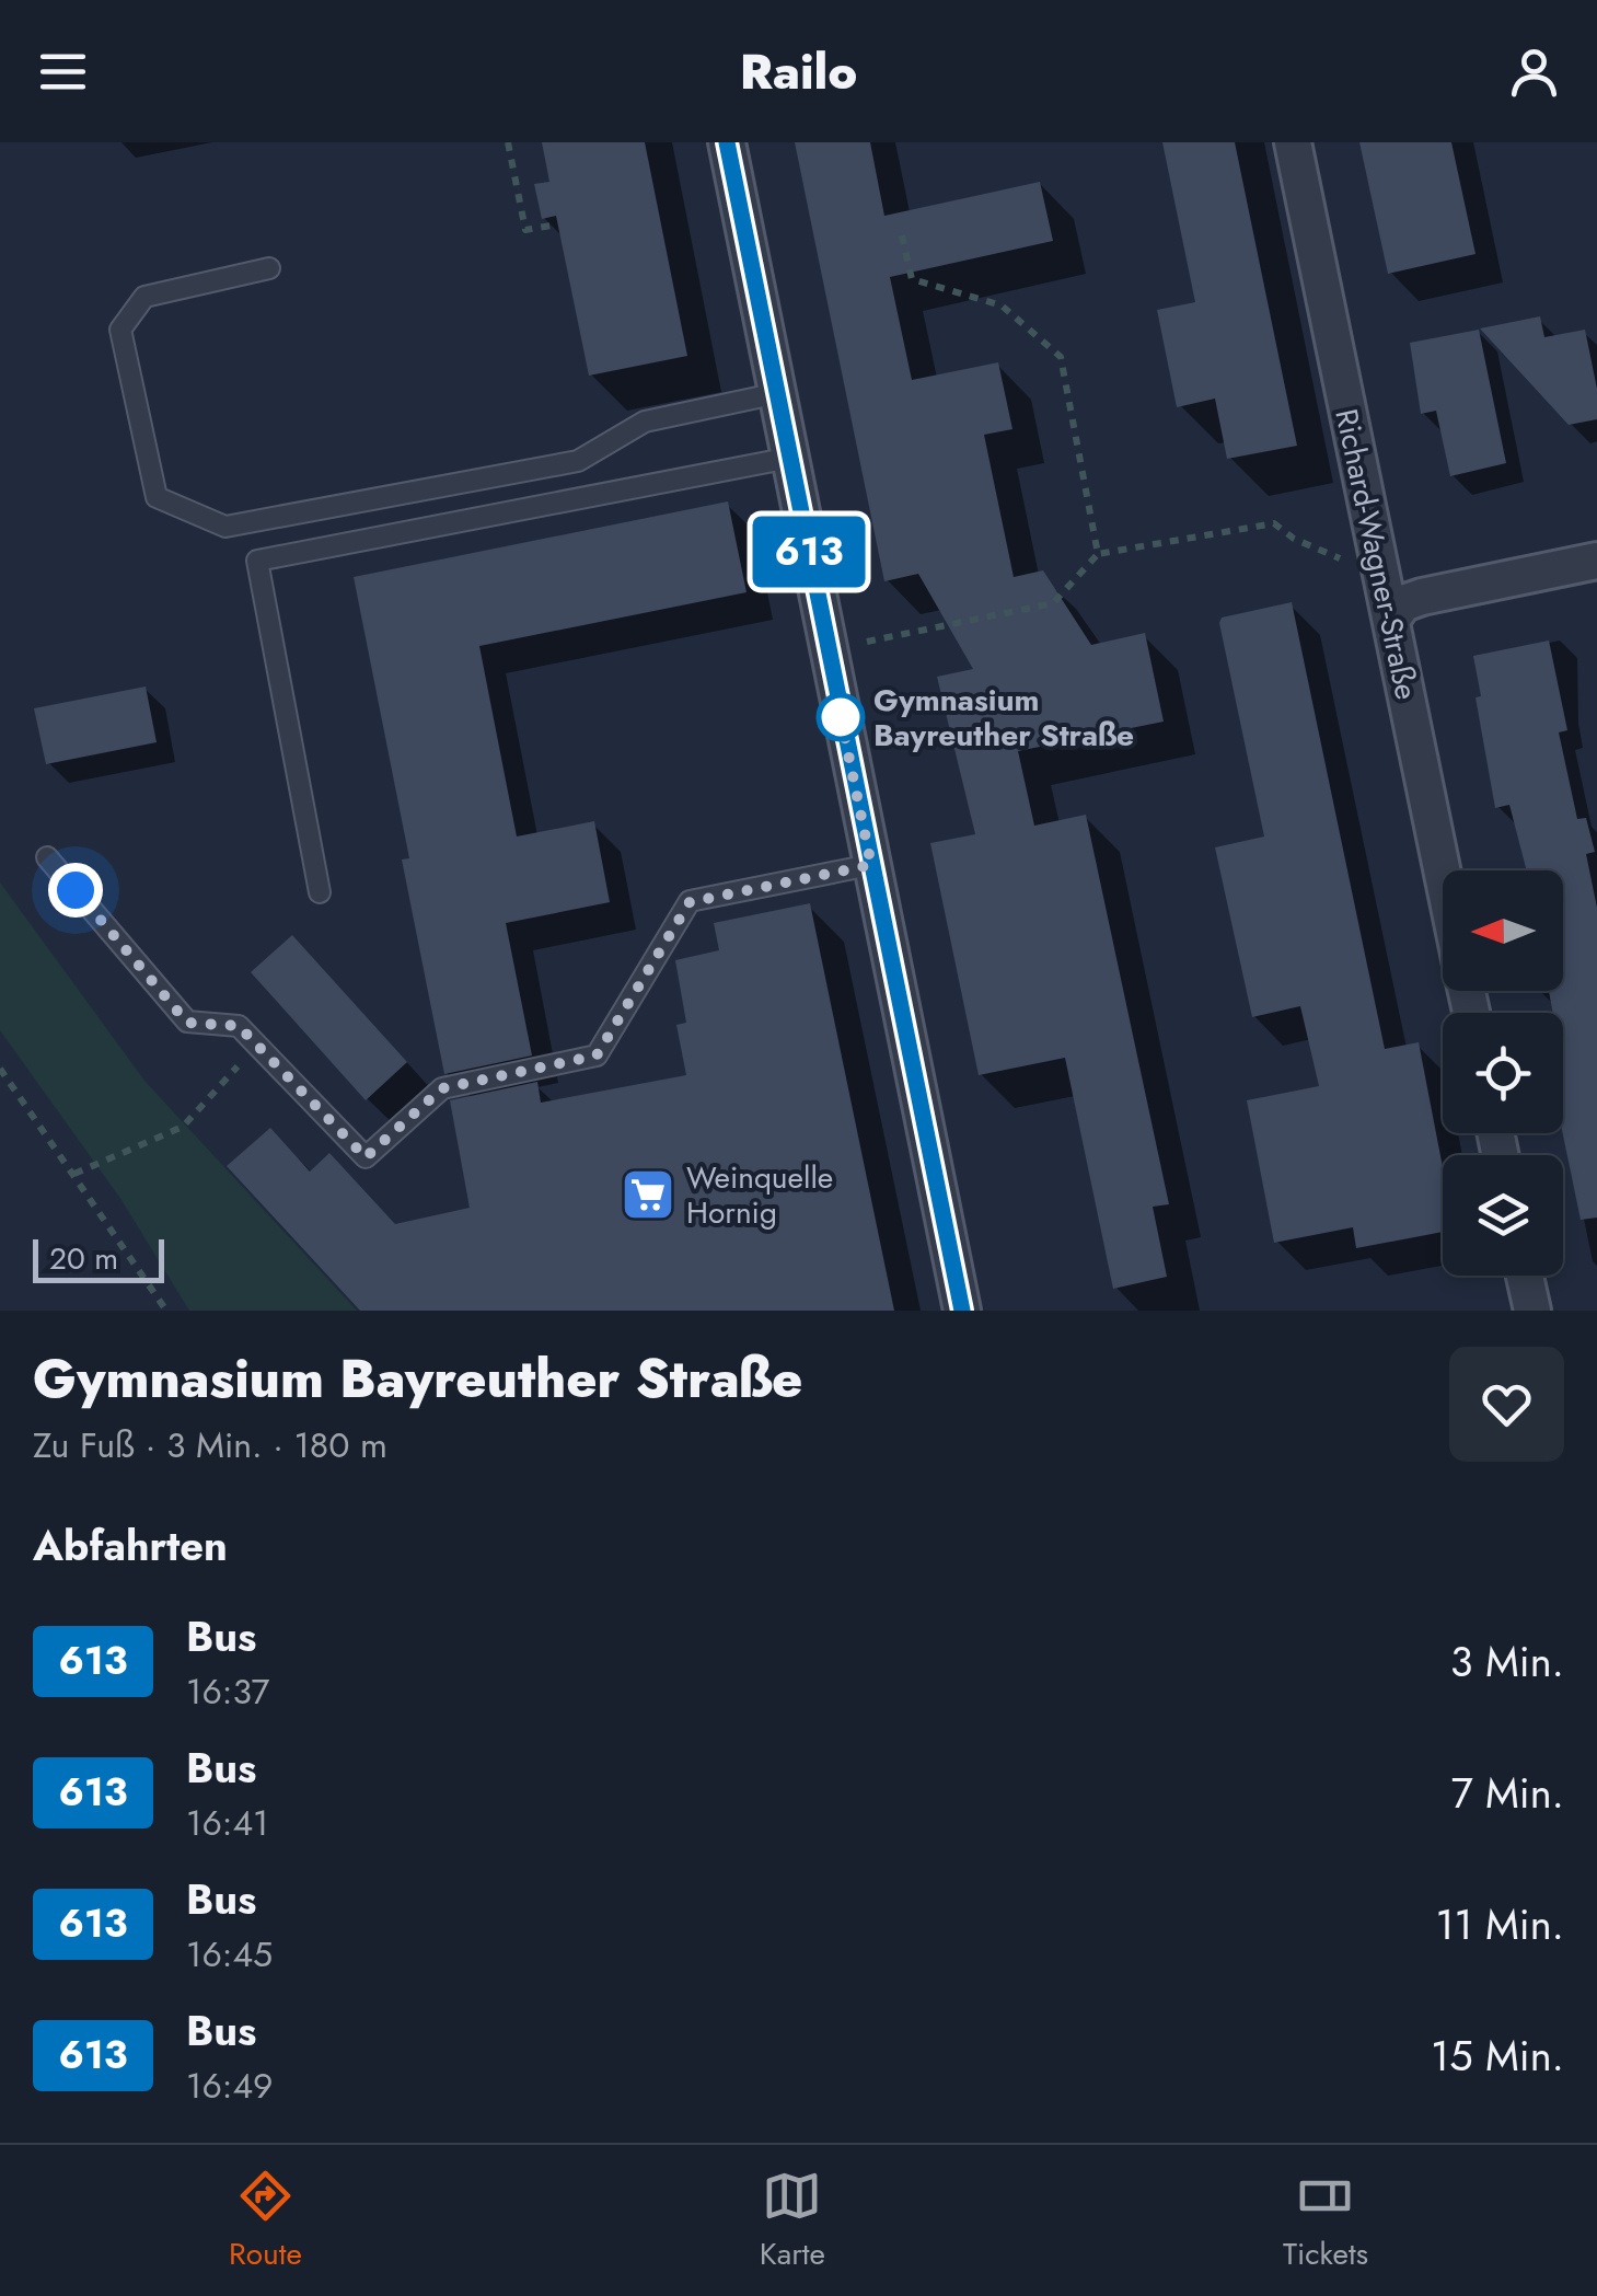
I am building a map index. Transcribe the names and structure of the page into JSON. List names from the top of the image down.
{
  "streets": {
    "street": ["Richard-Wagner-Straße"]
  },
  "places": {
    "other": ["Gymnasium Bayreuther Straße"],
    "supermarket": ["Weinquelle Hornig"]
  },
  "lines": ["bus line 613"],
  "scale_bar": "20 m",
  "north": "left",
  "page": {
    "header": "Railo",
    "on_map": "613",
    "scale": "20 m",
    "heading": [
      ["Gymnasium Bayreuther Straße", "Zu Fuß · 3 Min. · 180 m"],
      "Abfahrten"
    ],
    "list": [
      {
        "mark": "613",
        "name": "Bus",
        "note": "16:37",
        "value": "3 Min."
      },
      {
        "mark": "613",
        "name": "Bus",
        "note": "16:41",
        "value": "7 Min."
      },
      {
        "mark": "613",
        "name": "Bus",
        "note": "16:45",
        "value": "11 Min."
      },
      {
        "mark": "613",
        "name": "Bus",
        "note": "16:49",
        "value": "15 Min."
      }
    ],
    "tabs": ["Route", "Karte", "Tickets"]
  }
}
